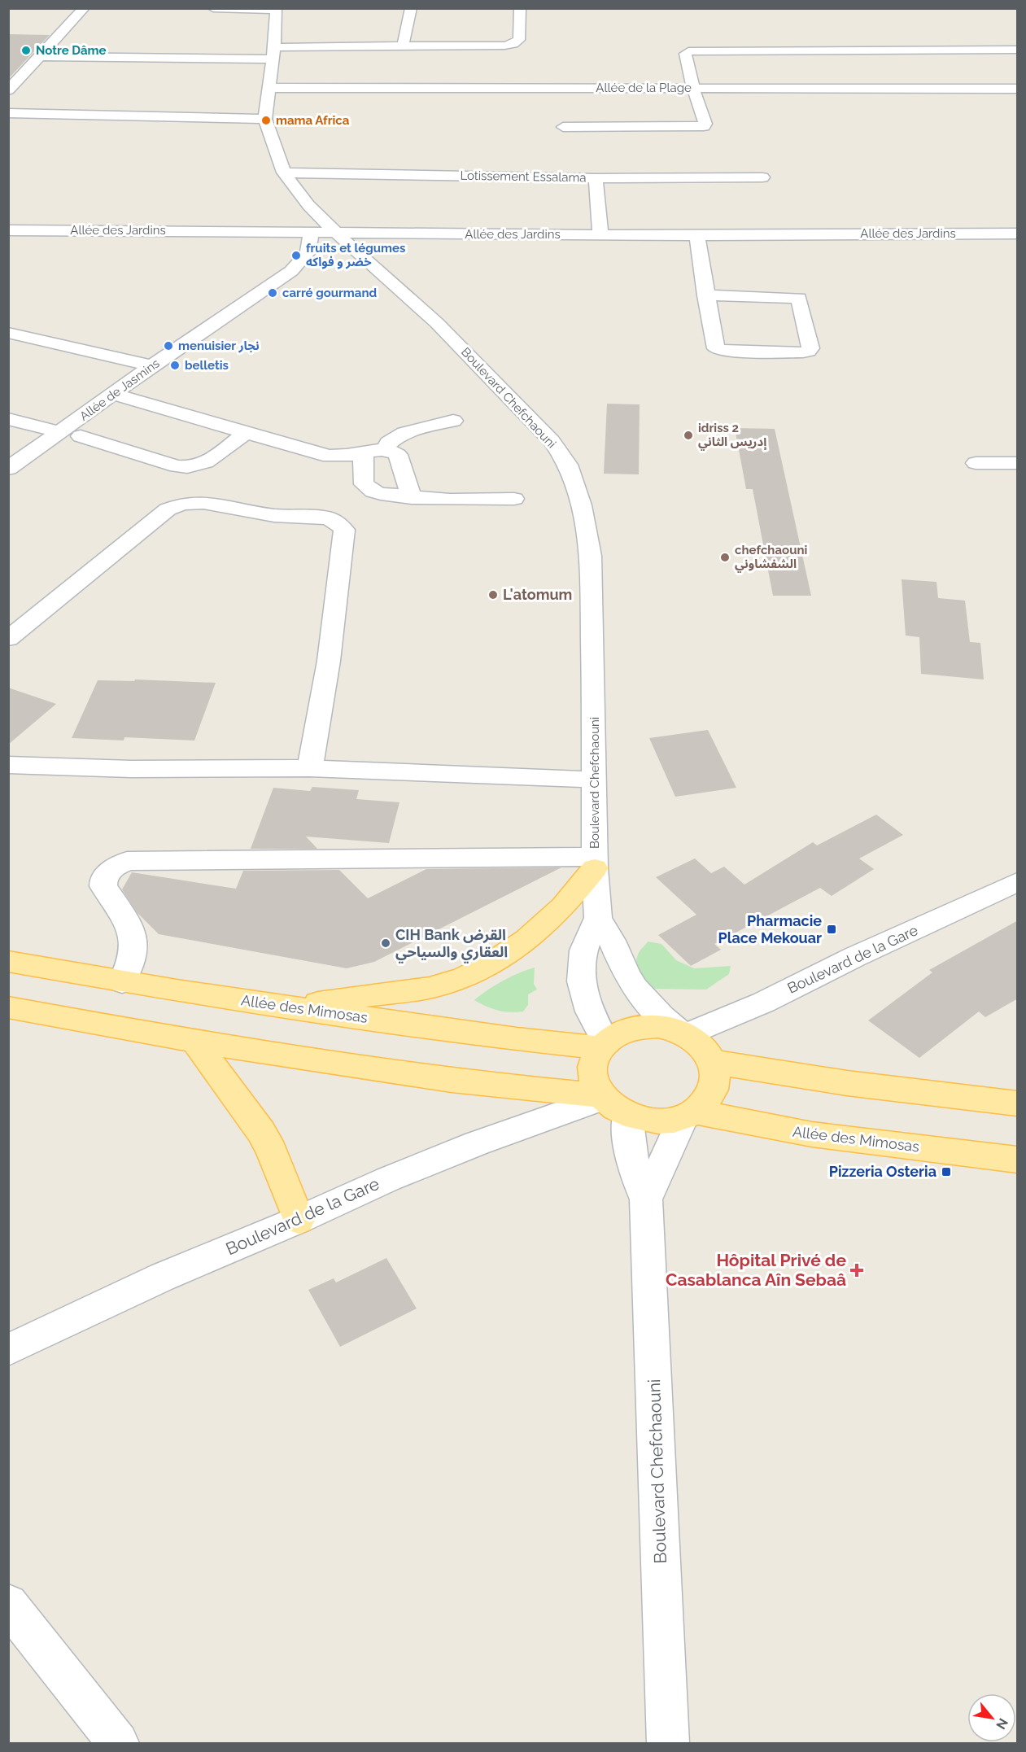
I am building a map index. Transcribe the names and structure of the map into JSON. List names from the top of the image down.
{
  "streets": {
    "main road": ["Allée des Mimosas"],
    "street": [
      "Allée de la Plage",
      "Lotissement Essalama",
      "Allée des Jardins",
      "Allée de Jasmins",
      "Boulevard Chefchaouni",
      "Boulevard de la Gare"
    ]
  },
  "crossings": [
    ["Allée de la Plage", "Boulevard Chefchaouni"],
    ["Lotissement Essalama", "Boulevard Chefchaouni"],
    ["Allée des Jardins", "Allée de Jasmins"],
    ["Allée des Jardins", "Boulevard Chefchaouni"],
    ["Boulevard Chefchaouni", "Boulevard de la Gare"],
    ["Boulevard Chefchaouni", "Allée des Mimosas"],
    ["Boulevard de la Gare", "Allée des Mimosas"]
  ],
  "places": {
    "other": [
      "Notre Dâme",
      "mama Africa",
      "fruits et légumes خضر و فواكه",
      "carré gourmand",
      "menuisier نجار",
      "belletis",
      "idriss 2 إدريس الثاني",
      "chefchaouni الشفشاوني",
      "L'atomum",
      "CIH Bank القرض العقاري والسياحي"
    ],
    "transit": ["Pharmacie Place Mekouar", "Pizzeria Osteria"],
    "health": ["Hôpital Privé de Casablanca Aîn Sebaâ"]
  },
  "north": "bottom right"
}
